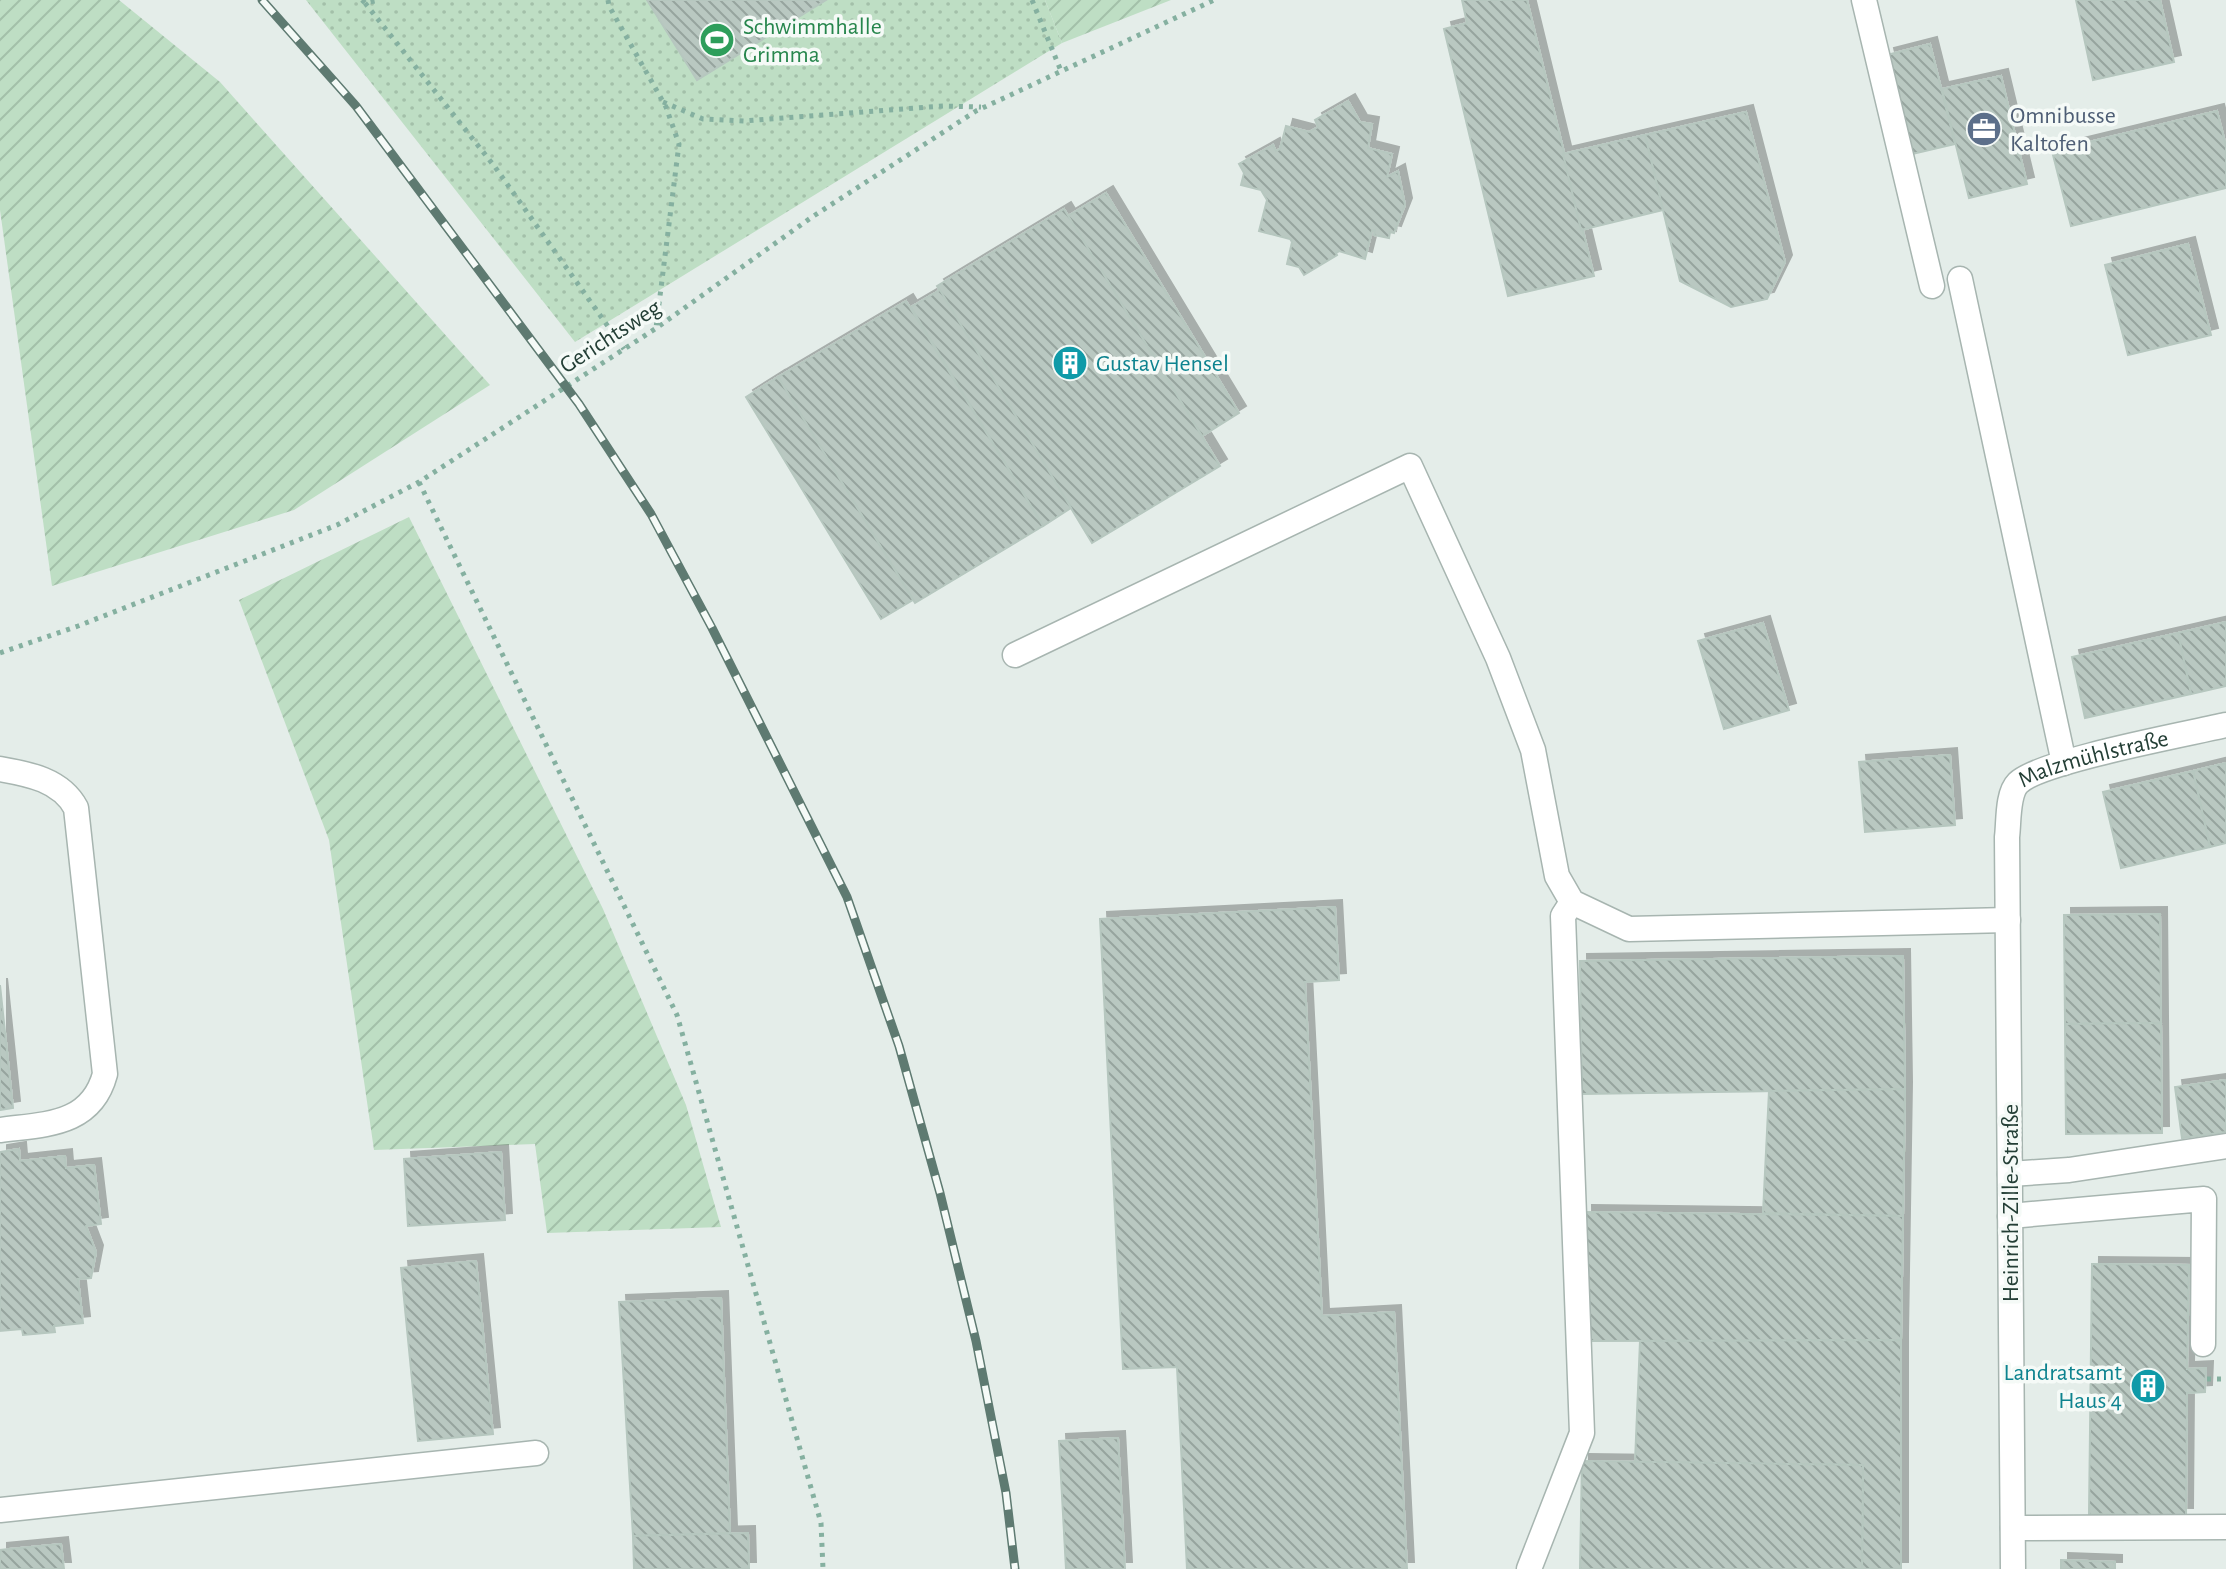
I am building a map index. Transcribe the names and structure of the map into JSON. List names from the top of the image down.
{
  "streets": {
    "street": ["Malzmühlstraße", "Heinrich-Zille-Straße"],
    "path": ["Gerichtsweg"]
  },
  "crossings": [
    ["Malzmühlstraße", "Heinrich-Zille-Straße"]
  ],
  "places": {
    "sports": ["Schwimmhalle Grimma"],
    "office": ["Omnibusse Kaltofen"],
    "building": ["Gustav Hensel", "Landratsamt Haus 4"]
  }
}
